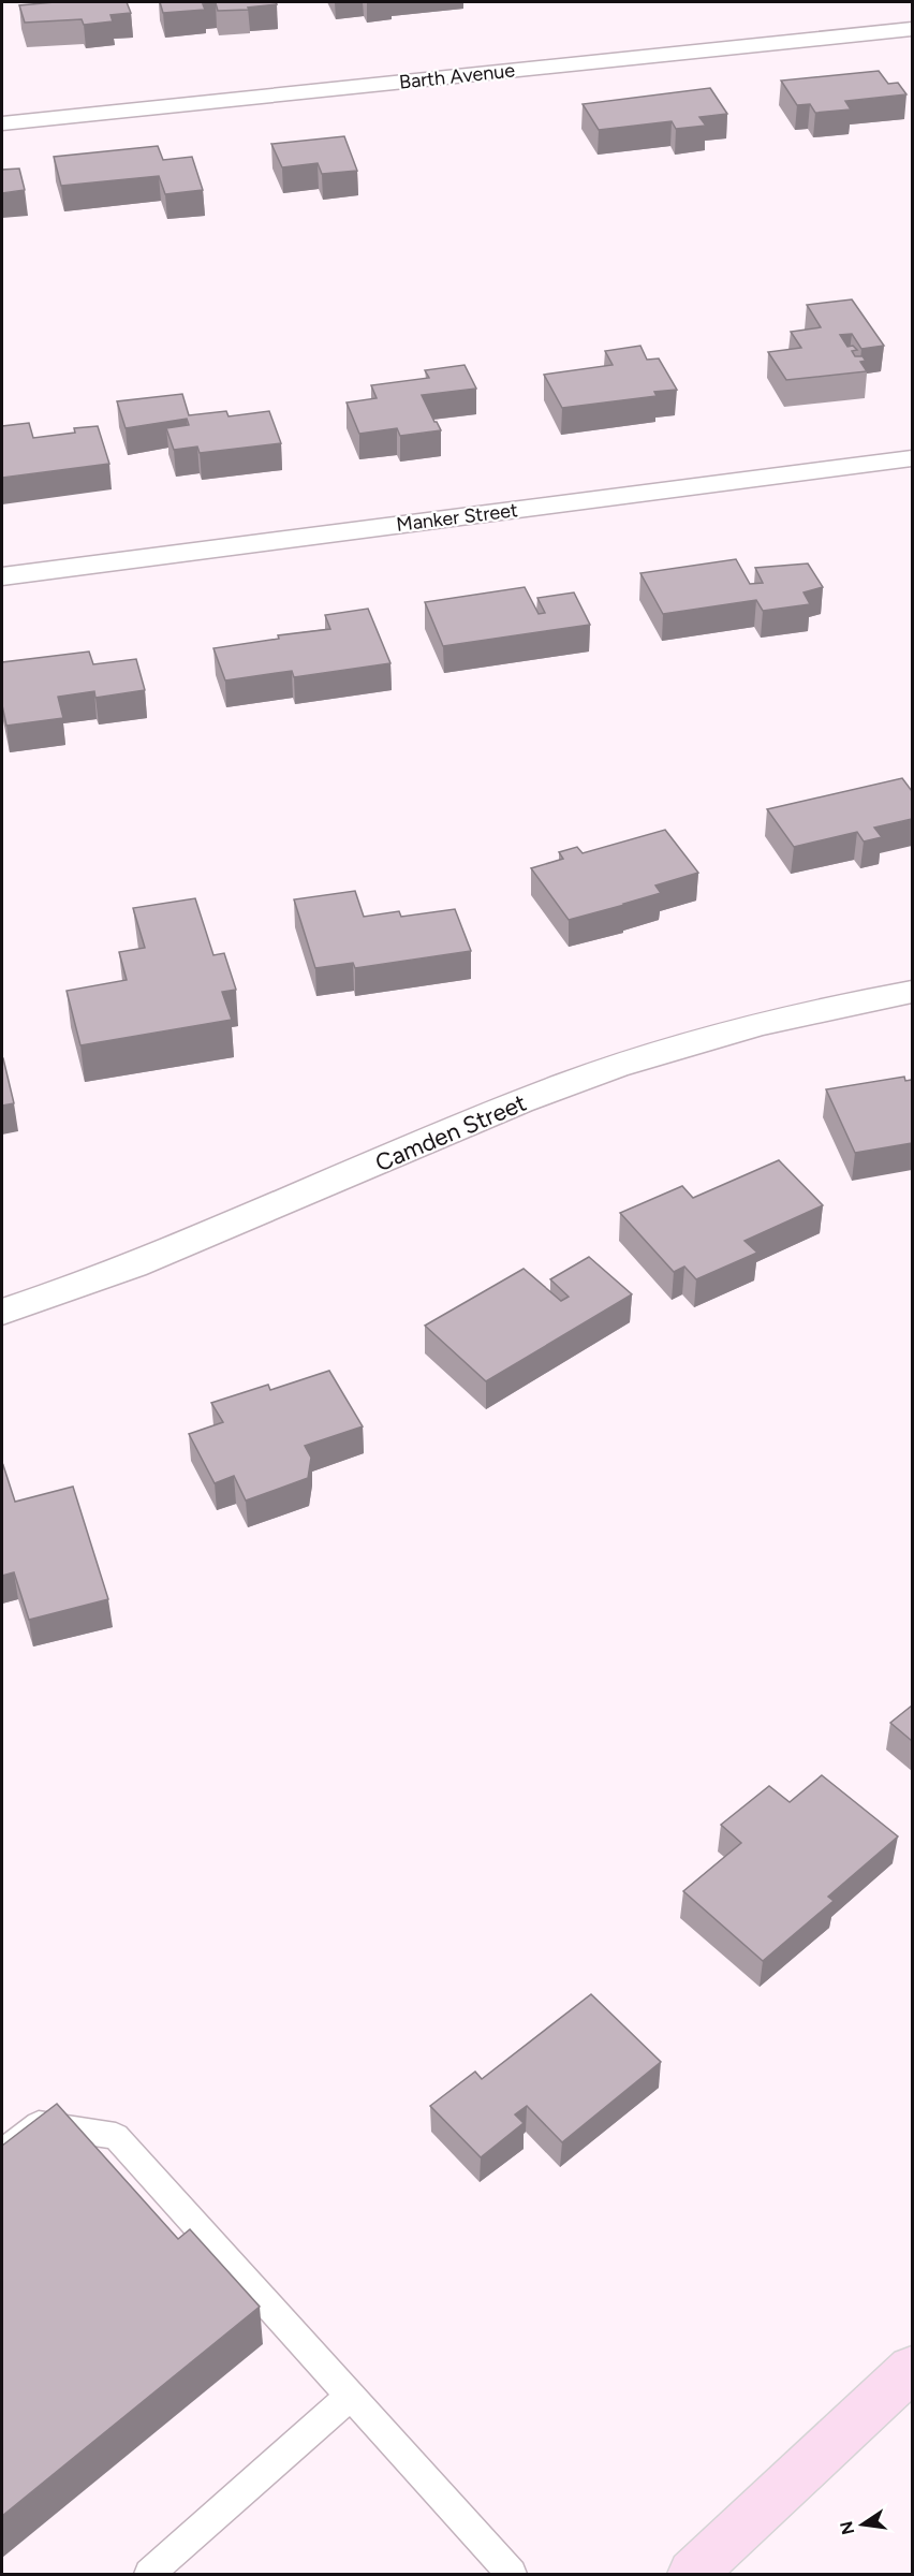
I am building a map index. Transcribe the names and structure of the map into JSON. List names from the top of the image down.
{
  "streets": {
    "street": ["Barth Avenue", "Manker Street", "Camden Street"]
  },
  "north": "left"
}
